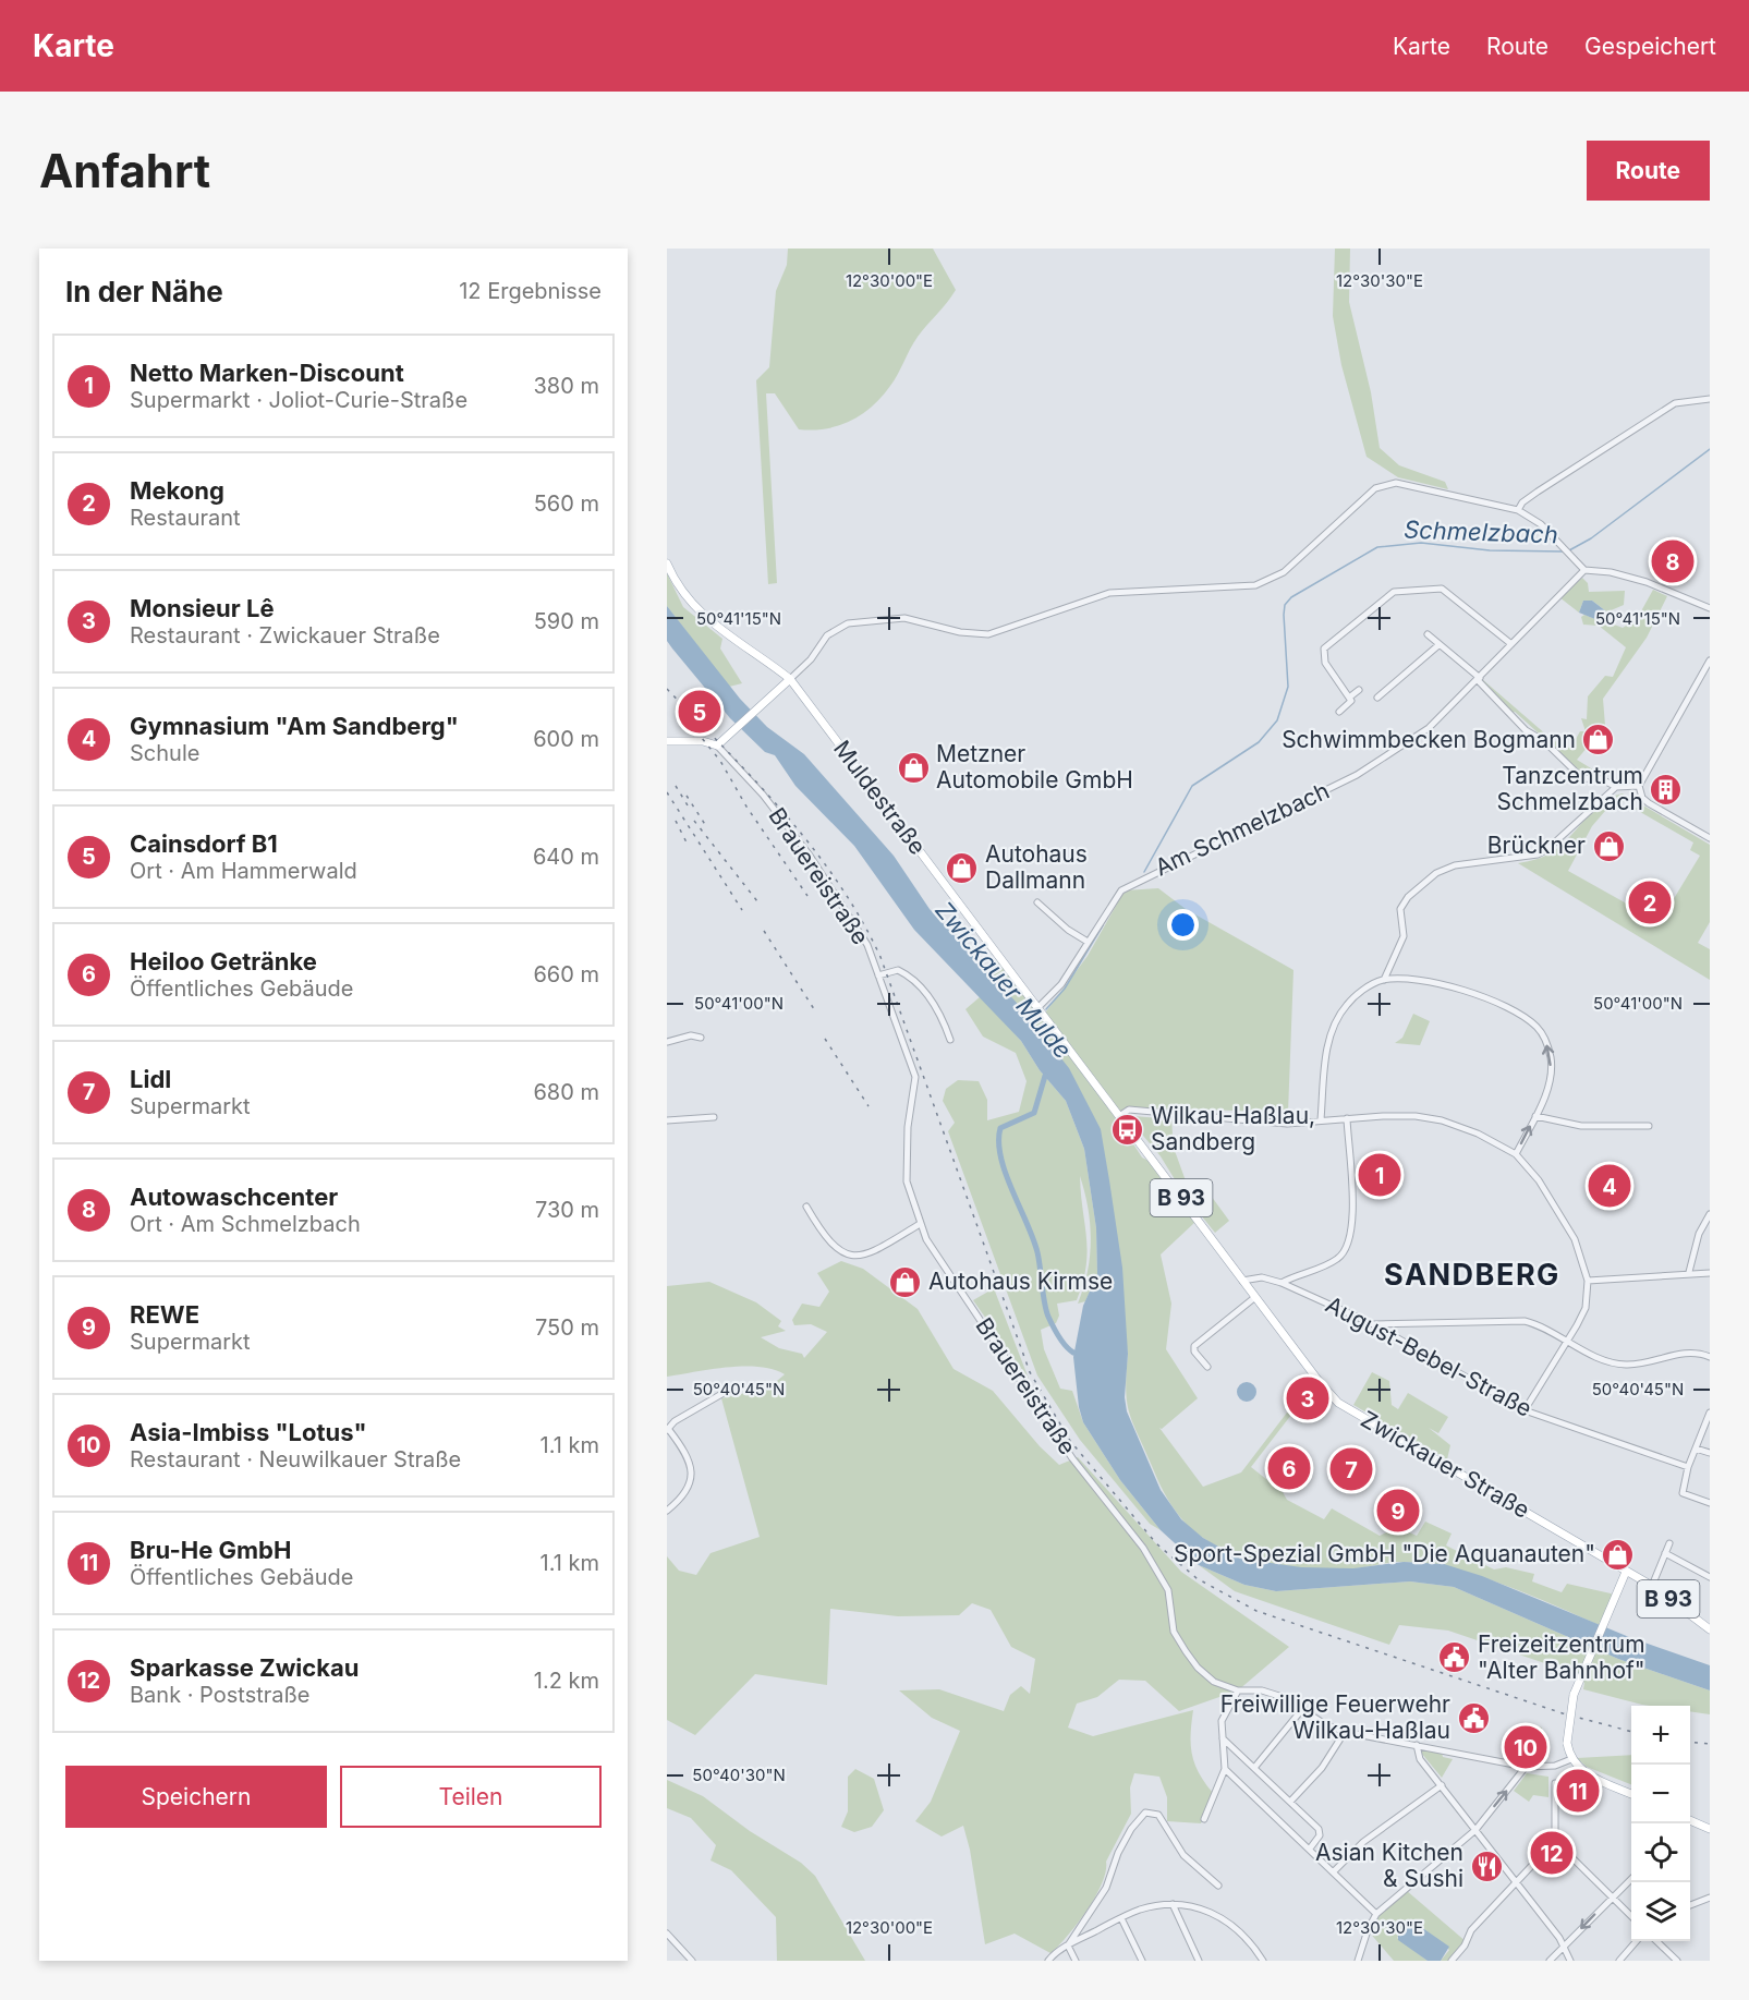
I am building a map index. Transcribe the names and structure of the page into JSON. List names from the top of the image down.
{
  "streets": {
    "main road": ["Muldestraße", "B 93", "Zwickauer Straße"],
    "street": ["Am Schmelzbach", "Brauereistraße", "August-Bebel-Straße"]
  },
  "crossings": [
    ["Muldestraße", "Am Schmelzbach"],
    ["Muldestraße", "Zwickauer Straße"],
    ["B 93", "Zwickauer Straße"],
    ["August-Bebel-Straße", "Zwickauer Straße"]
  ],
  "districts": ["SANDBERG"],
  "water": ["Schmelzbach", "Zwickauer Mulde"],
  "places": {
    "shop": [
      "Schwimmbecken Bogmann",
      "Metzner Automobile GmbH",
      "Brückner",
      "Autohaus Dallmann",
      "Autohaus Kirmse",
      "Sport-Spezial GmbH \"Die Aquanauten\""
    ],
    "building": ["Tanzcentrum Schmelzbach"],
    "bus stop": ["Wilkau-Haßlau, Sandberg"],
    "public building": ["Freizeitzentrum \"Alter Bahnhof\"", "Freiwillige Feuerwehr Wilkau-Haßlau"],
    "restaurant": ["Asian Kitchen & Sushi"]
  },
  "page": {
    "header": "Karte",
    "nav": ["Karte", "Route", "Gespeichert"],
    "buttons": [
      "Route",
      ["Speichern", "Teilen"]
    ],
    "title": "Anfahrt",
    "heading": ["In der Nähe", "12 Ergebnisse"],
    "list": [
      {
        "mark": "1",
        "name": "Netto Marken-Discount",
        "note": "Supermarkt · Joliot-Curie-Straße",
        "value": "380 m"
      },
      {
        "mark": "2",
        "name": "Mekong",
        "note": "Restaurant",
        "value": "560 m"
      },
      {
        "mark": "3",
        "name": "Monsieur Lê",
        "note": "Restaurant · Zwickauer Straße",
        "value": "590 m"
      },
      {
        "mark": "4",
        "name": "Gymnasium \"Am Sandberg\"",
        "note": "Schule",
        "value": "600 m"
      },
      {
        "mark": "5",
        "name": "Cainsdorf B1",
        "note": "Ort · Am Hammerwald",
        "value": "640 m"
      },
      {
        "mark": "6",
        "name": "Heiloo Getränke",
        "note": "Öffentliches Gebäude",
        "value": "660 m"
      },
      {
        "mark": "7",
        "name": "Lidl",
        "note": "Supermarkt",
        "value": "680 m"
      },
      {
        "mark": "8",
        "name": "Autowaschcenter",
        "note": "Ort · Am Schmelzbach",
        "value": "730 m"
      },
      {
        "mark": "9",
        "name": "REWE",
        "note": "Supermarkt",
        "value": "750 m"
      },
      {
        "mark": "10",
        "name": "Asia-Imbiss \"Lotus\"",
        "note": "Restaurant · Neuwilkauer Straße",
        "value": "1.1 km"
      },
      {
        "mark": "11",
        "name": "Bru-He GmbH",
        "note": "Öffentliches Gebäude",
        "value": "1.1 km"
      },
      {
        "mark": "12",
        "name": "Sparkasse Zwickau",
        "note": "Bank · Poststraße",
        "value": "1.2 km"
      }
    ],
    "pins": [
      "8",
      "5",
      "2",
      "1",
      "4",
      "3",
      "6",
      "7",
      "9",
      "10",
      "11",
      "12"
    ],
    "map_buttons": ["+", "−"]
  },
  "coordinates": [
    "12°30'00\"E",
    "12°30'30\"E",
    "50°41'15\"N",
    "50°41'00\"N",
    "50°40'45\"N",
    "50°40'30\"N"
  ]
}
